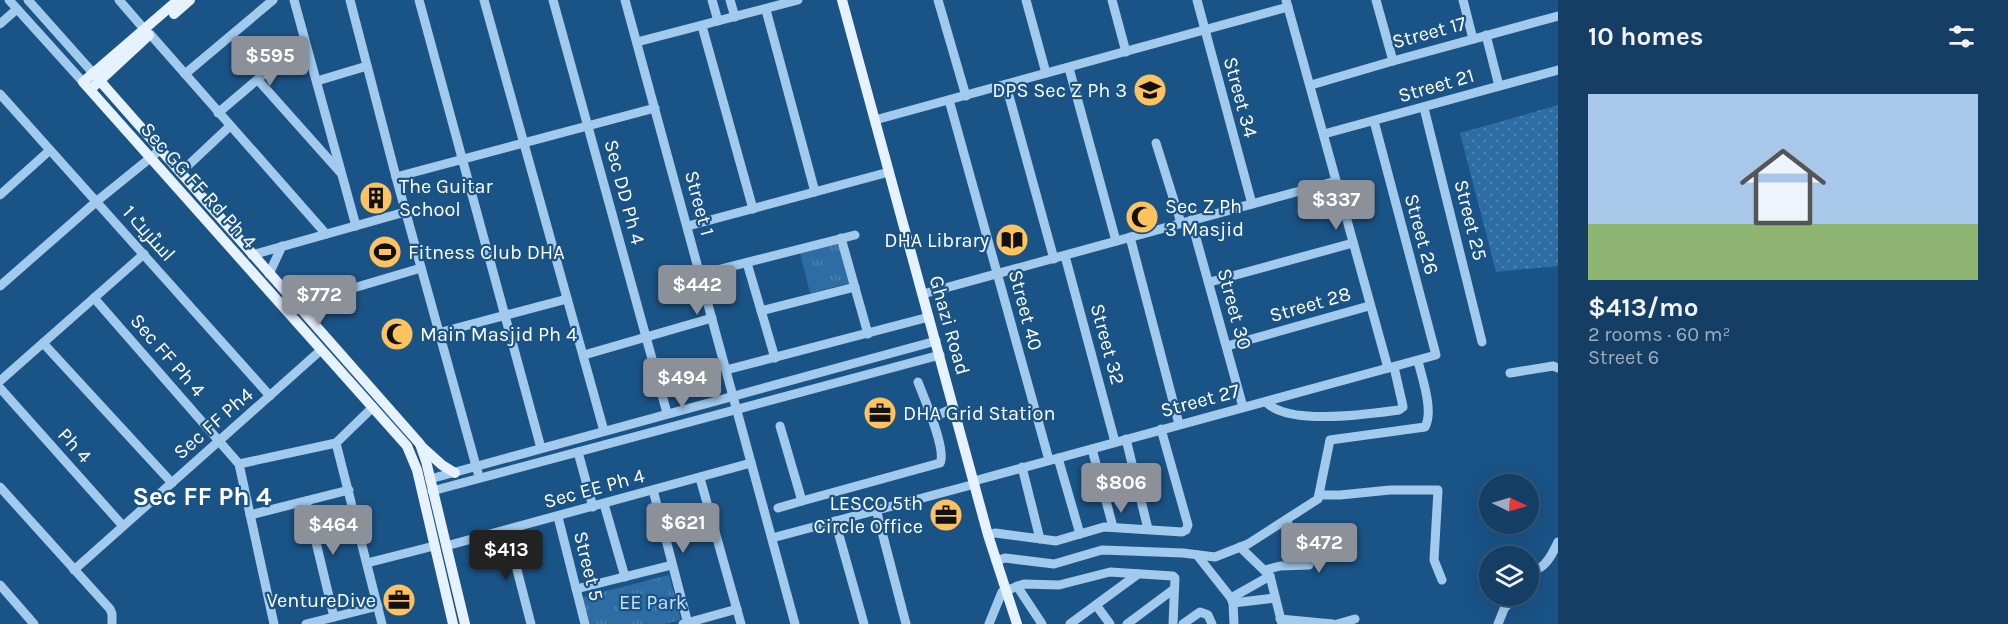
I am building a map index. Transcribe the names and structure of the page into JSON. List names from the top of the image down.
{
  "streets": {
    "main road": ["Sec GG FF Rd Ph 4", "Ghazi Road"],
    "street": [
      "Street 17",
      "Street 21",
      "Street 34",
      "Sec DD Ph 4",
      "Street 1",
      "Street 25",
      "اسٹریٹ 1",
      "Street 26",
      "Street 28",
      "Street 30",
      "Street 40",
      "Street 32",
      "Sec FF Ph 4",
      "Street 27",
      "Sec FF Ph4",
      "Ph 4",
      "Sec EE Ph 4",
      "Street 5"
    ]
  },
  "crossings": [
    ["Street 21", "Street 25"],
    ["Street 21", "Street 26"],
    ["Sec GG FF Rd Ph 4", "Sec FF Ph4"],
    ["Sec DD Ph 4", "Street 1"],
    ["Street 1", "Street 27"],
    ["Street 1", "Sec EE Ph 4"],
    ["اسٹریٹ 1", "Sec FF Ph4"],
    ["Street 26", "Street 27"],
    ["Street 28", "Street 30"],
    ["Street 30", "Street 27"],
    ["Street 40", "Street 27"],
    ["Ghazi Road", "Street 27"],
    ["Street 32", "Street 27"],
    ["Sec FF Ph 4", "Sec FF Ph4"],
    ["Sec FF Ph4", "Ph 4"],
    ["Sec EE Ph 4", "Street 5"]
  ],
  "districts": ["Sec FF Ph 4"],
  "parks": ["EE Park"],
  "places": {
    "school or university": ["DPS Sec Z Ph 3"],
    "building": ["The Guitar School"],
    "mosque": ["Sec Z Ph 3 Masjid", "Main Masjid Ph 4"],
    "library": ["DHA Library"],
    "sports": ["Fitness Club DHA"],
    "office": ["DHA Grid Station", "LESCO 5th Circle Office", "VentureDive"]
  },
  "north": "right",
  "page": {
    "heading": "10 homes",
    "price": [
      "$595",
      "$337",
      "$442",
      "$772",
      "$494",
      "$806",
      "$621",
      "$464",
      "$472",
      "$413"
    ],
    "list": [
      {
        "name": "$413/mo",
        "note": "2 rooms · 60 m² · Street 6"
      }
    ]
  }
}
